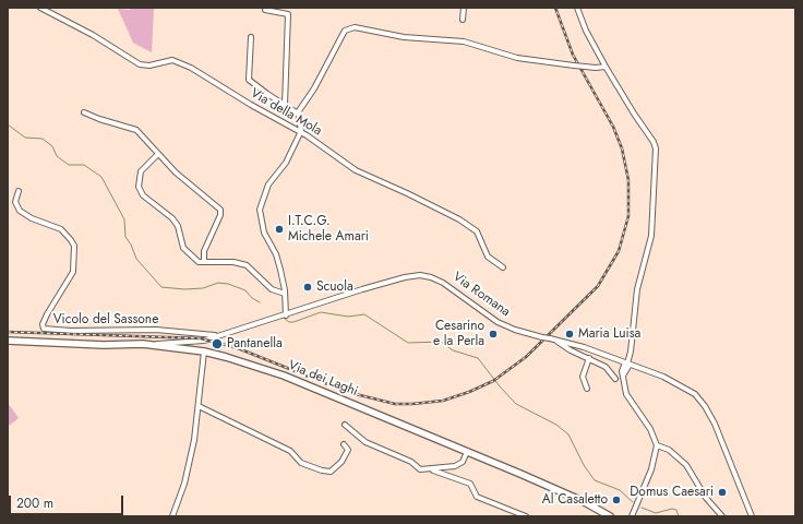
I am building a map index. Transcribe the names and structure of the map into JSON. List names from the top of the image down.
{
  "streets": {
    "main road": ["Via dei Laghi"],
    "street": ["Via della Mola", "Via Romana", "Vicolo del Sassone"]
  },
  "crossings": [
    ["Via Romana", "Vicolo del Sassone"],
    ["Via Romana", "Via dei Laghi"]
  ],
  "places": [
    "I.T.C.G. Michele Amari",
    "Scuola",
    "Cesarino e la Perla",
    "Maria Luisa",
    "Pantanella",
    "Domus Caesari",
    "Al Casaletto"
  ],
  "scale_bar": "200 m"
}
